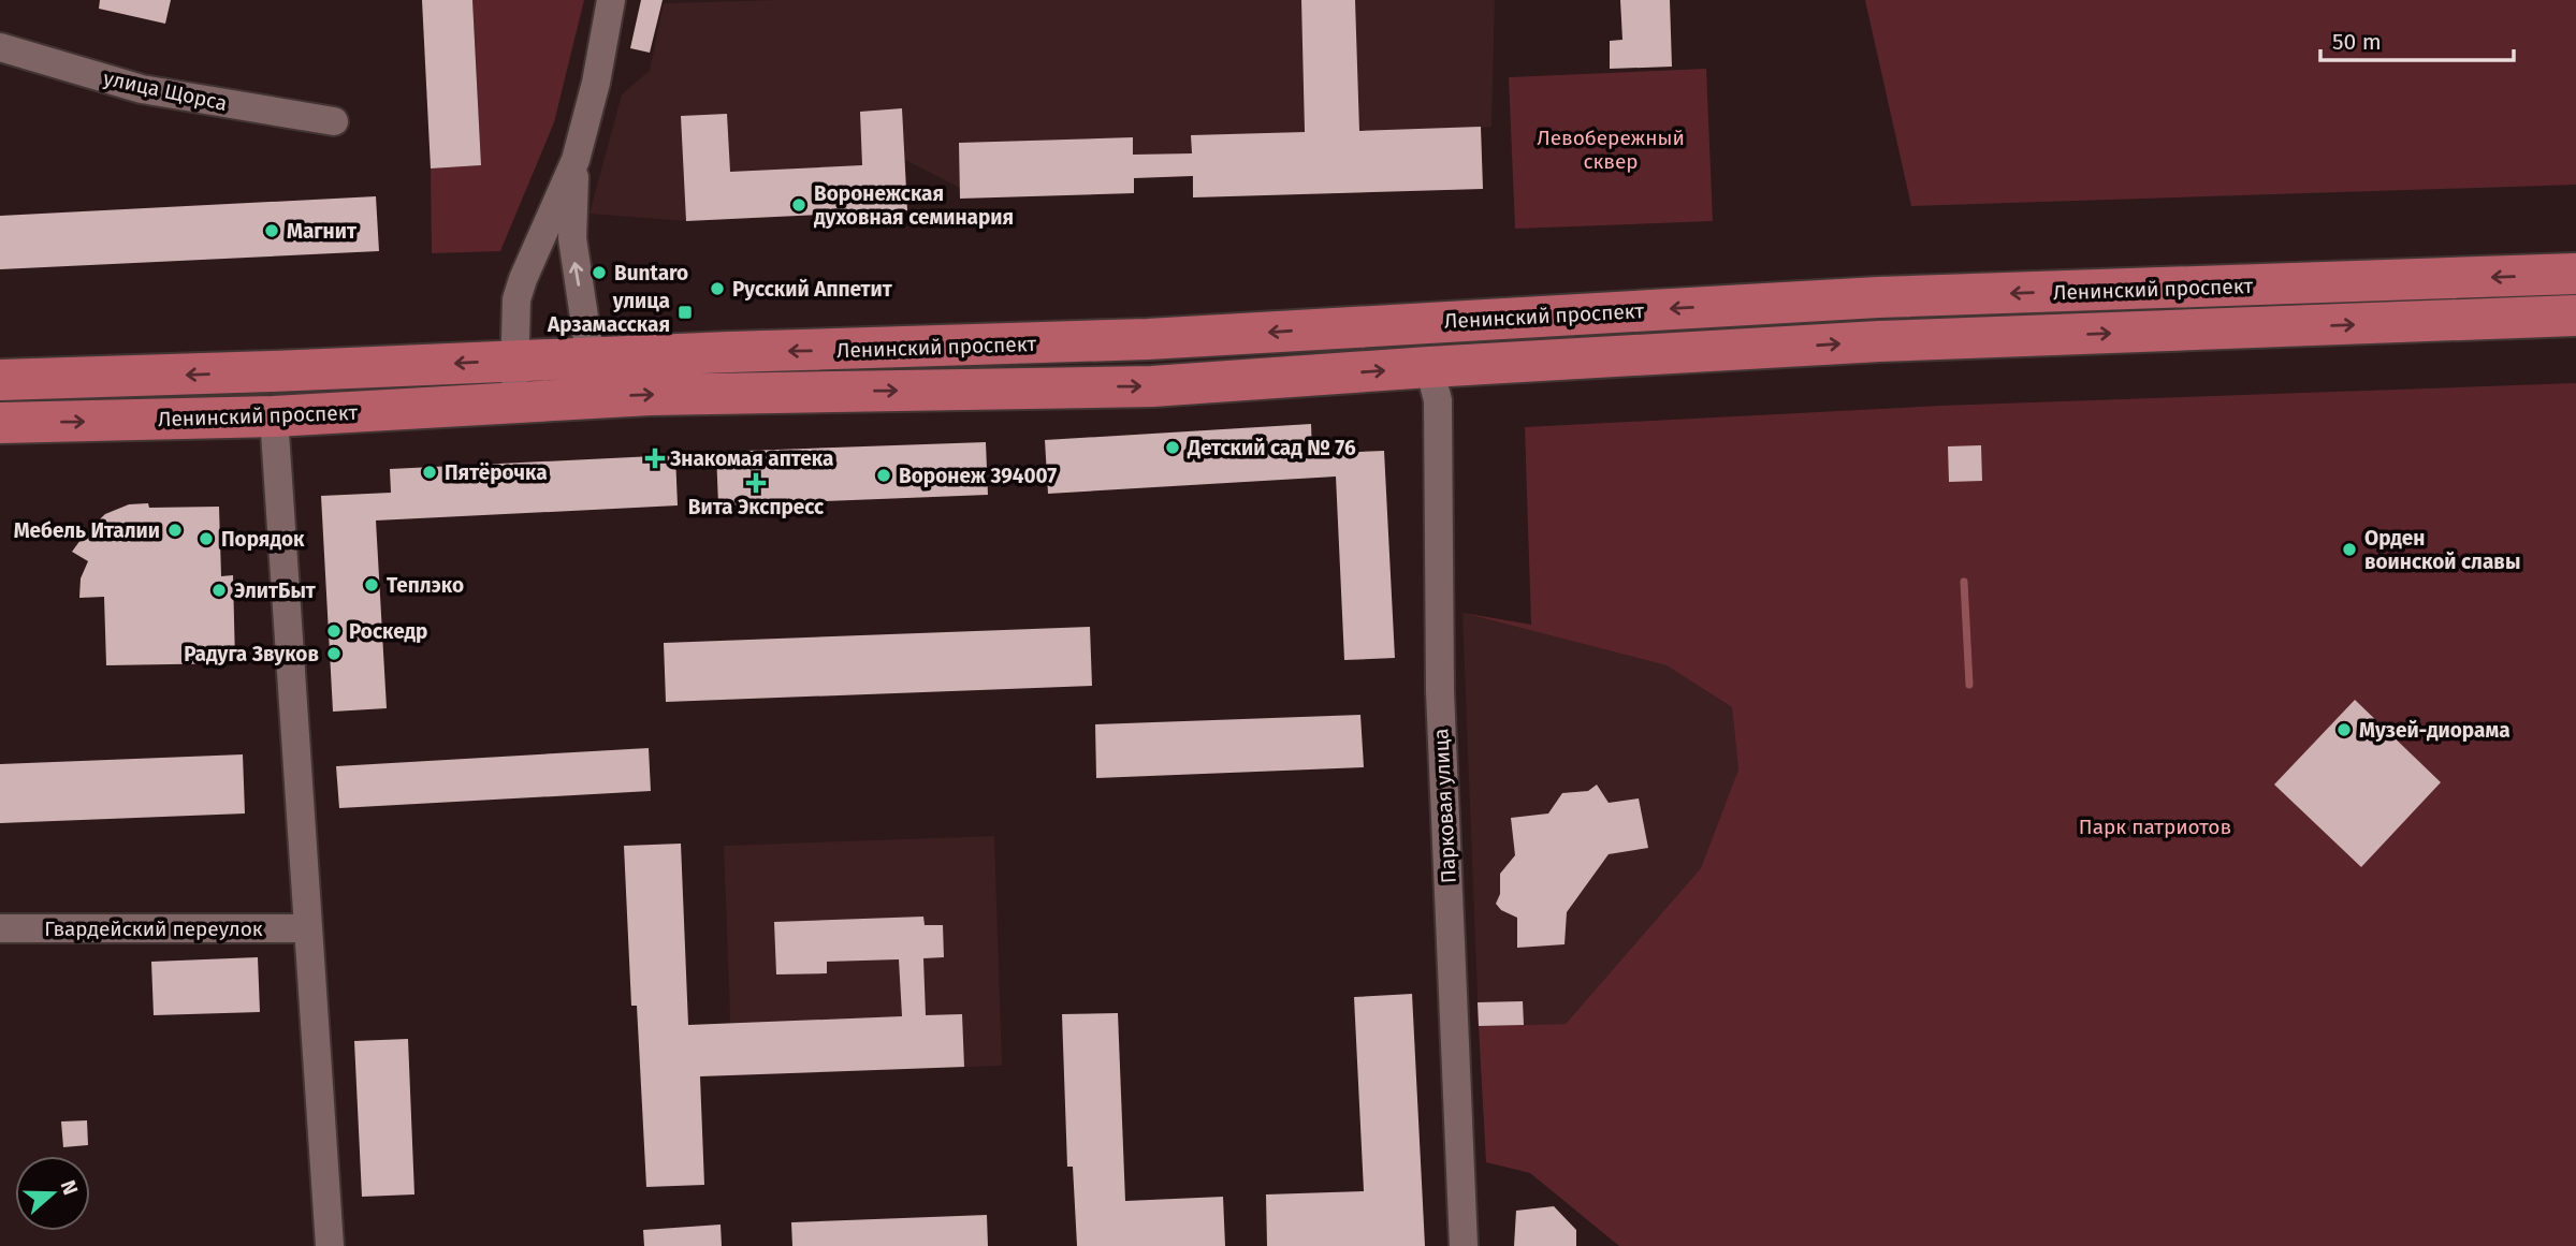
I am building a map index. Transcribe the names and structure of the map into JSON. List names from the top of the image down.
{
  "streets": {
    "main road": ["Ленинский проспект"],
    "street": ["улица Щорса", "Парковая улица", "Гвардейский переулок"]
  },
  "crossings": [
    ["Ленинский проспект", "Парковая улица"]
  ],
  "parks": ["Левобережный сквер", "Парк патриотов"],
  "places": {
    "other": [
      "Воронежская духовная семинария",
      "Магнит",
      "Buntaro",
      "Русский Аппетит",
      "Детский сад № 76",
      "Пятёрочка",
      "Воронеж 394007",
      "Мебель Италии",
      "Порядок",
      "Орден воинской славы",
      "Теплэко",
      "ЭлитБыт",
      "Роскедр",
      "Радуга Звуков",
      "Музей-диорама"
    ],
    "transit": ["улица Арзамасская"],
    "health": ["Знакомая аптека", "Вита Экспресс"]
  },
  "scale_bar": "50 m",
  "north": "right"
}
